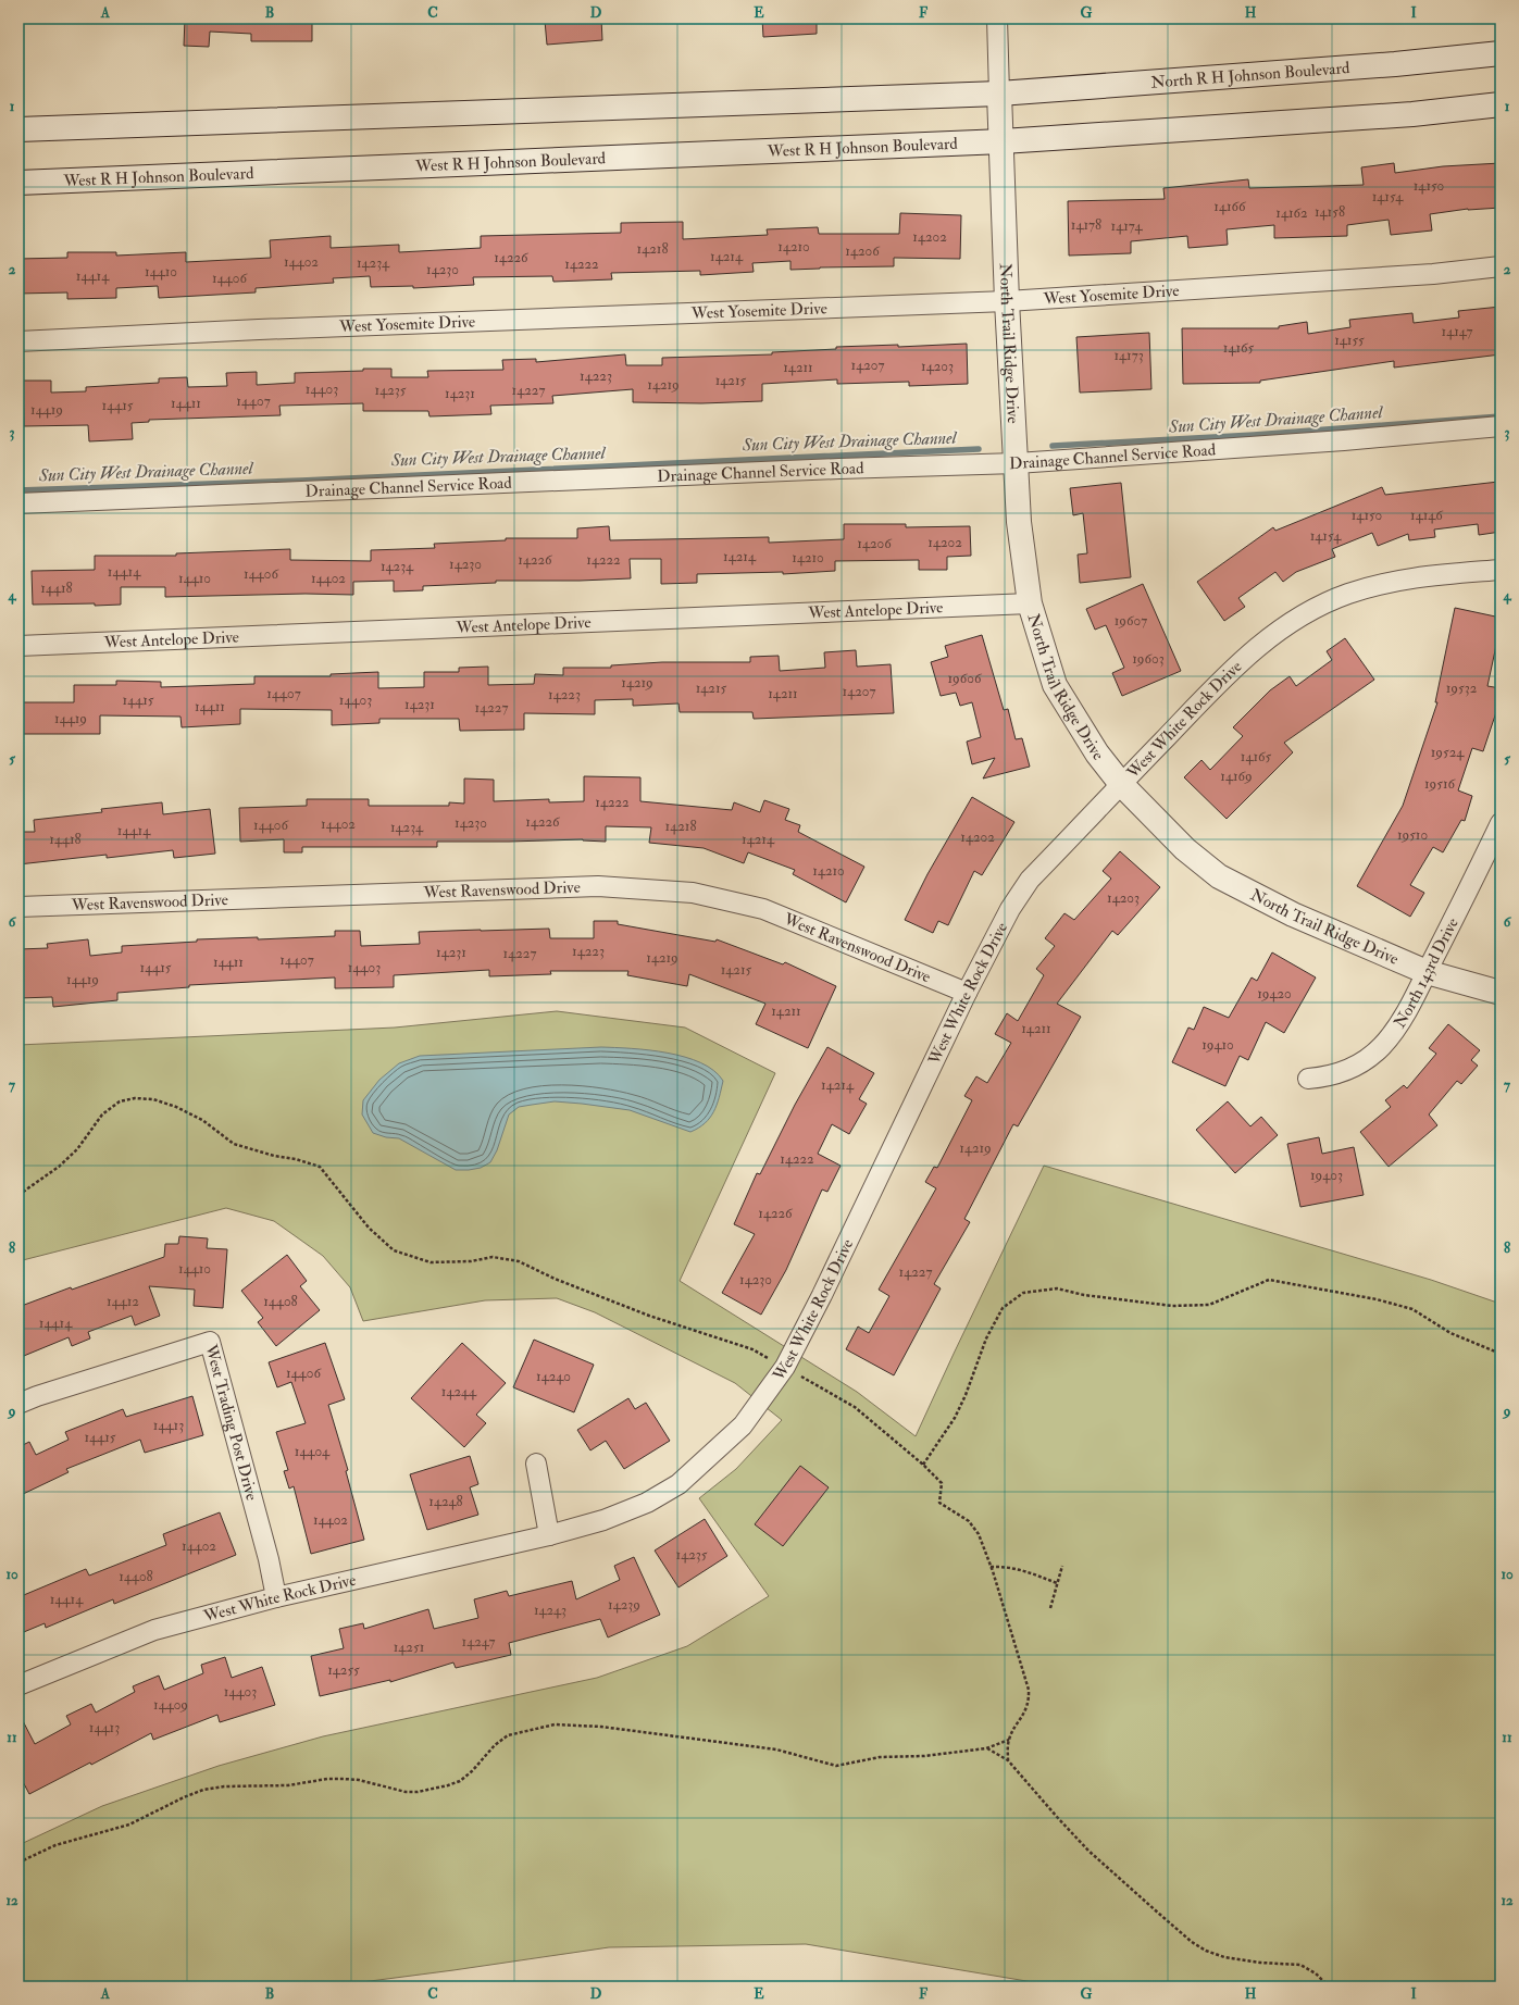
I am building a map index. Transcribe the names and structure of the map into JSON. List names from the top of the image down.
{
  "streets": {
    "main road": ["North R H Johnson Boulevard", "West R H Johnson Boulevard", "North Trail Ridge Drive"],
    "street": [
      "West Yosemite Drive",
      "Drainage Channel Service Road",
      "West Antelope Drive",
      "West White Rock Drive",
      "West Ravenswood Drive",
      "North 143rd Drive",
      "West Trading Post Drive"
    ]
  },
  "crossings": [
    ["North R H Johnson Boulevard", "North Trail Ridge Drive"],
    ["West R H Johnson Boulevard", "North Trail Ridge Drive"],
    ["West Yosemite Drive", "North Trail Ridge Drive"],
    ["North Trail Ridge Drive", "Drainage Channel Service Road"],
    ["North Trail Ridge Drive", "West Antelope Drive"],
    ["North Trail Ridge Drive", "West White Rock Drive"],
    ["North Trail Ridge Drive", "North 143rd Drive"],
    ["West White Rock Drive", "West Ravenswood Drive"],
    ["West White Rock Drive", "West Trading Post Drive"]
  ],
  "water": ["Sun City West Drainage Channel"],
  "house_numbers": [
    "14150",
    "14154",
    "14166",
    "14158",
    "14162",
    "14178",
    "14174",
    "14202",
    "14210",
    "14218",
    "14206",
    "14214",
    "14226",
    "14402",
    "14234",
    "14222",
    "14230",
    "14410",
    "14414",
    "14406",
    "14147",
    "14155",
    "14165",
    "14173",
    "14207",
    "14203",
    "14211",
    "14223",
    "14215",
    "14219",
    "14403",
    "14235",
    "14227",
    "14231",
    "14407",
    "14411",
    "14415",
    "14419",
    "14150",
    "14146",
    "14154",
    "14202",
    "14206",
    "14214",
    "14210",
    "14226",
    "14222",
    "14230",
    "14234",
    "14414",
    "14406",
    "14410",
    "14402",
    "14418",
    "19607",
    "19603",
    "19606",
    "14219",
    "14215",
    "19532",
    "14207",
    "14407",
    "14211",
    "14223",
    "14415",
    "14403",
    "14231",
    "14411",
    "14227",
    "14419",
    "19524",
    "14165",
    "14169",
    "19516",
    "14222",
    "14226",
    "14230",
    "14402",
    "14406",
    "14218",
    "14234",
    "14414",
    "19510",
    "14202",
    "14418",
    "14214",
    "14210",
    "14203",
    "14223",
    "14231",
    "14227",
    "14219",
    "14407",
    "14411",
    "14415",
    "14403",
    "14215",
    "14419",
    "19420",
    "14211",
    "14211",
    "19410",
    "14214",
    "14219",
    "14222",
    "19403",
    "14226",
    "14410",
    "14227",
    "14230",
    "14412",
    "14408",
    "14414",
    "14406",
    "14240",
    "14244",
    "14413",
    "14415",
    "14404",
    "14248",
    "14402",
    "14402",
    "14235",
    "14408",
    "14414",
    "14239",
    "14243",
    "14247",
    "14251",
    "14255",
    "14403",
    "14409",
    "14413"
  ],
  "grid": {
    "columns": [
      "A",
      "B",
      "C",
      "D",
      "E",
      "F",
      "G",
      "H",
      "I"
    ],
    "rows": [
      "1",
      "2",
      "3",
      "4",
      "5",
      "6",
      "7",
      "8",
      "9",
      "10",
      "11",
      "12"
    ]
  }
}
